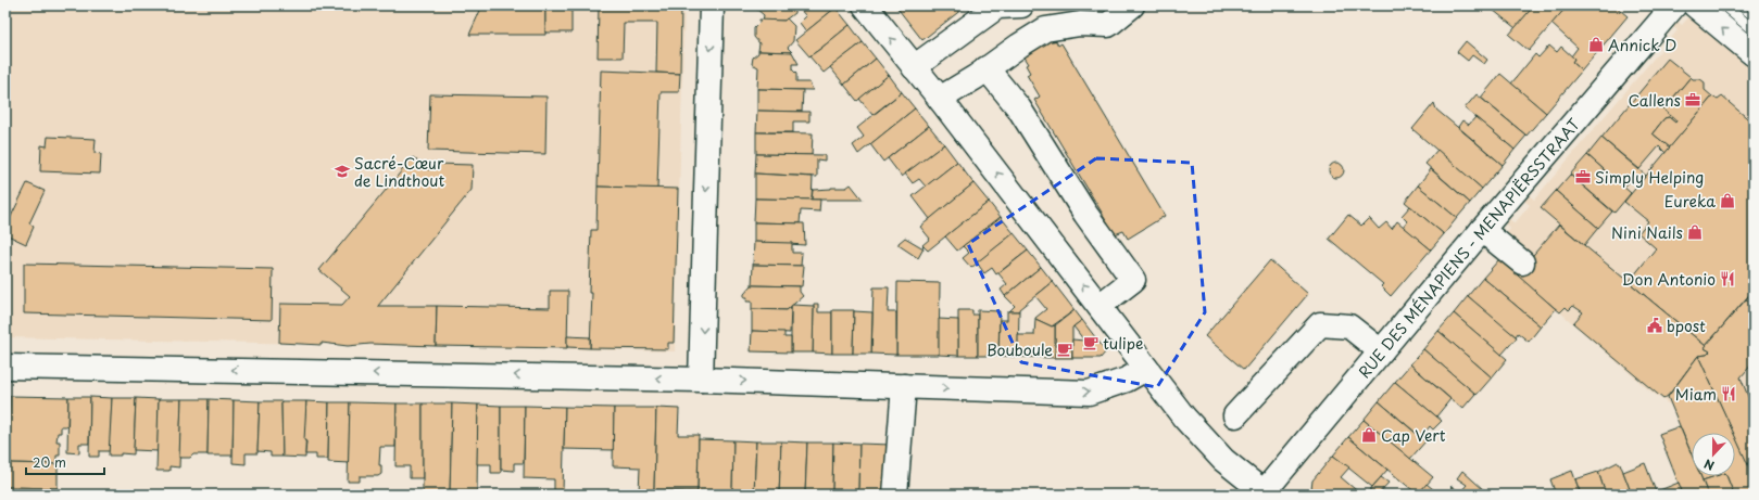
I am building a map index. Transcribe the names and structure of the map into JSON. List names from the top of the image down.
{
  "streets": {
    "street": ["RUE DES MÉNAPIENS - MENAPIËRSSTRAAT"]
  },
  "places": {
    "shop": [
      "Annick D",
      "Eureka",
      "Nini Nails",
      "Cap Vert"
    ],
    "office": ["Callens", "Simply Helping"],
    "school or university": ["Sacré-Cœur de Lindthout"],
    "restaurant": ["Don Antonio", "Miam"],
    "public building": ["bpost"],
    "cafe": ["tulipe", "Bouboule"]
  },
  "scale_bar": "20 m",
  "north": "bottom"
}
